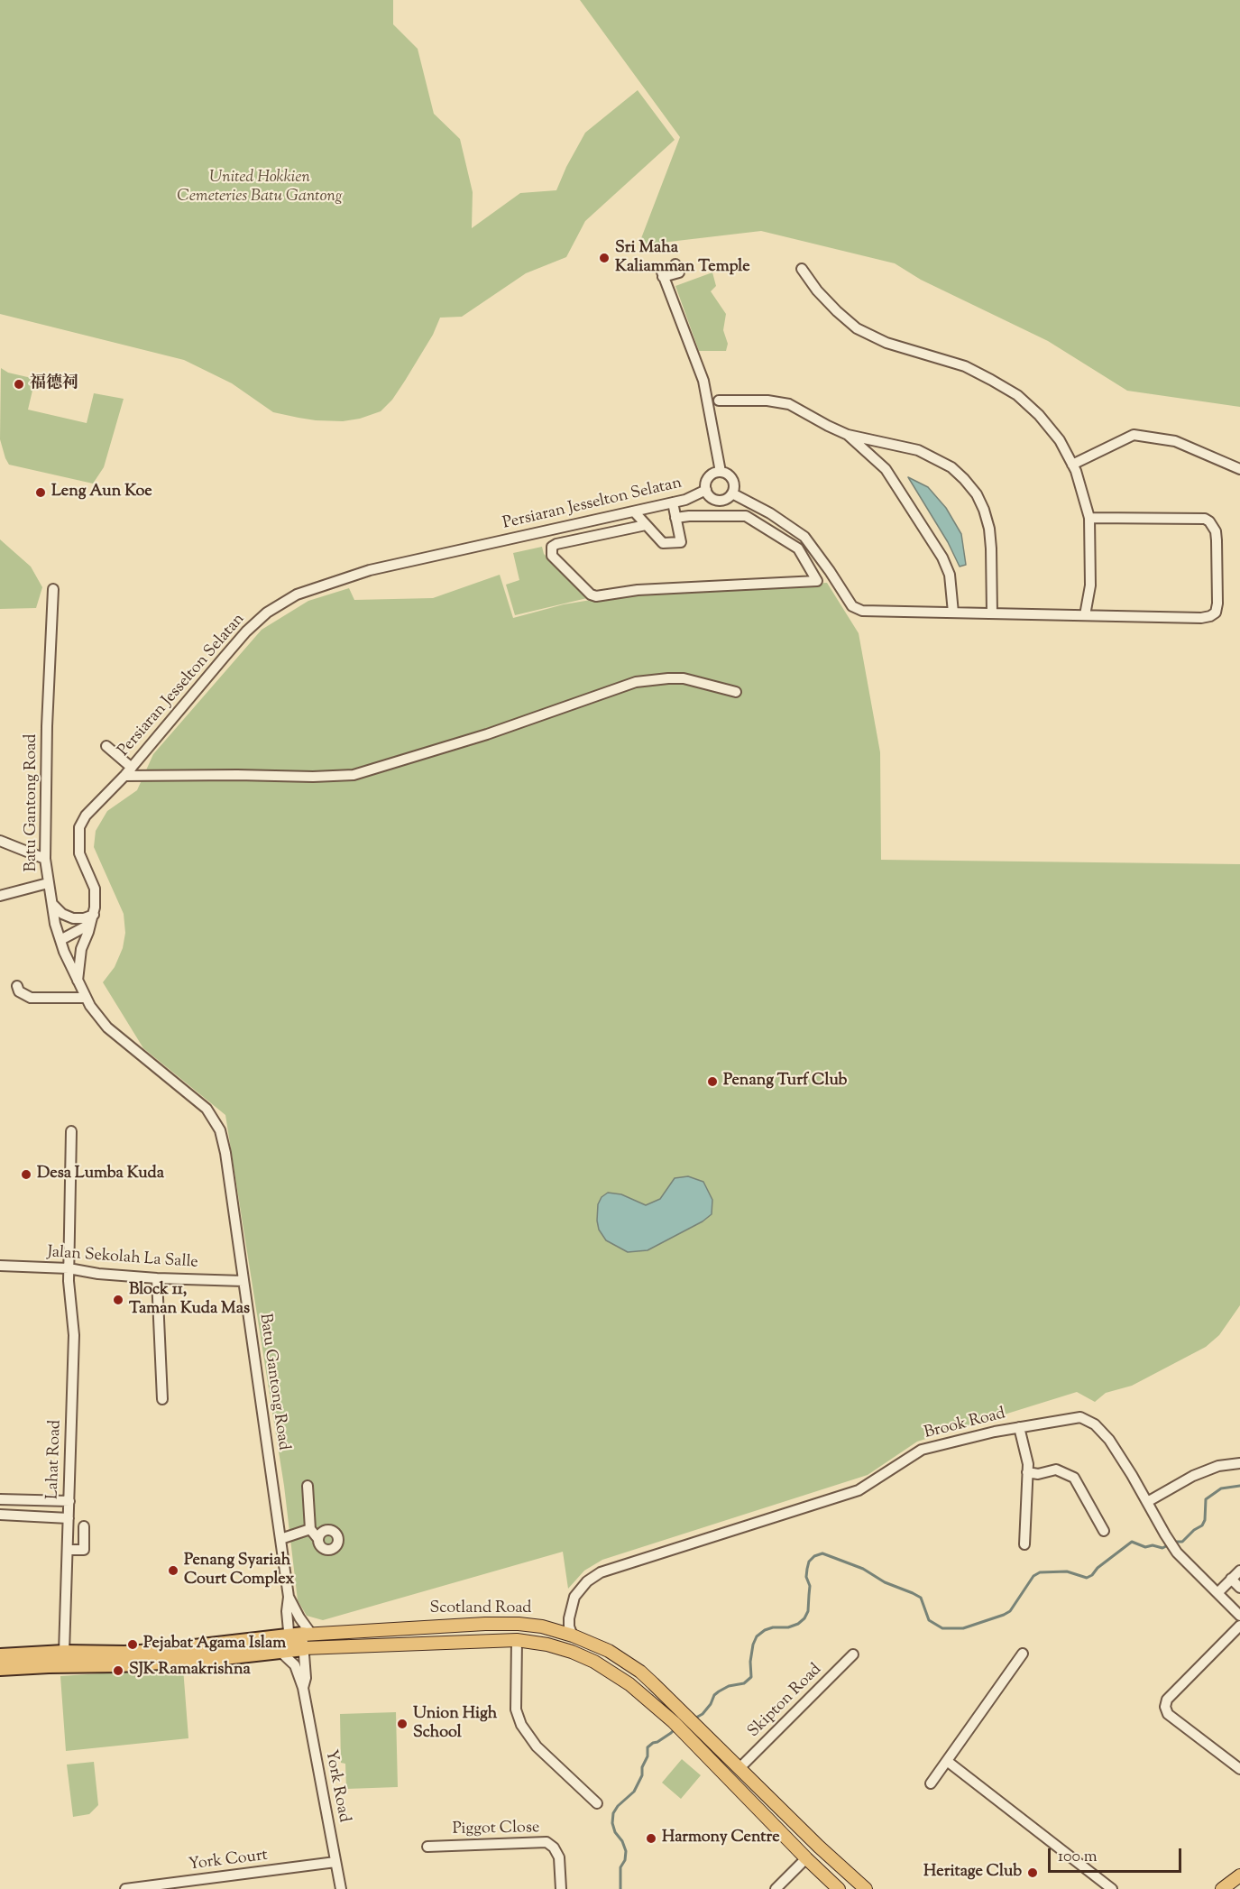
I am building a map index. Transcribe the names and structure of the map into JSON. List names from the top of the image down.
{
  "streets": {
    "highway": ["Scotland Road"],
    "street": [
      "Persiaran Jesselton Selatan",
      "Batu Gantong Road",
      "Jalan Sekolah La Salle",
      "Brook Road",
      "Lahat Road",
      "Skipton Road",
      "York Road",
      "Piggot Close",
      "York Court"
    ]
  },
  "crossings": [
    ["Persiaran Jesselton Selatan", "Batu Gantong Road"],
    ["Batu Gantong Road", "Jalan Sekolah La Salle"],
    ["Batu Gantong Road", "Scotland Road"],
    ["Batu Gantong Road", "York Road"],
    ["Jalan Sekolah La Salle", "Lahat Road"],
    ["Brook Road", "Scotland Road"],
    ["Lahat Road", "Scotland Road"],
    ["Scotland Road", "Skipton Road"],
    ["Scotland Road", "York Road"],
    ["York Road", "York Court"]
  ],
  "parks": ["United Hokkien Cemeteries Batu Gantong"],
  "places": [
    "Sri Maha Kaliamman Temple",
    "福德祠",
    "Leng Aun Koe",
    "Penang Turf Club",
    "Desa Lumba Kuda",
    "Block 11, Taman Kuda Mas",
    "Penang Syariah Court Complex",
    "Pejabat Agama Islam",
    "SJK Ramakrishna",
    "Union High School",
    "Harmony Centre",
    "Heritage Club"
  ],
  "scale_bar": "100 m"
}
